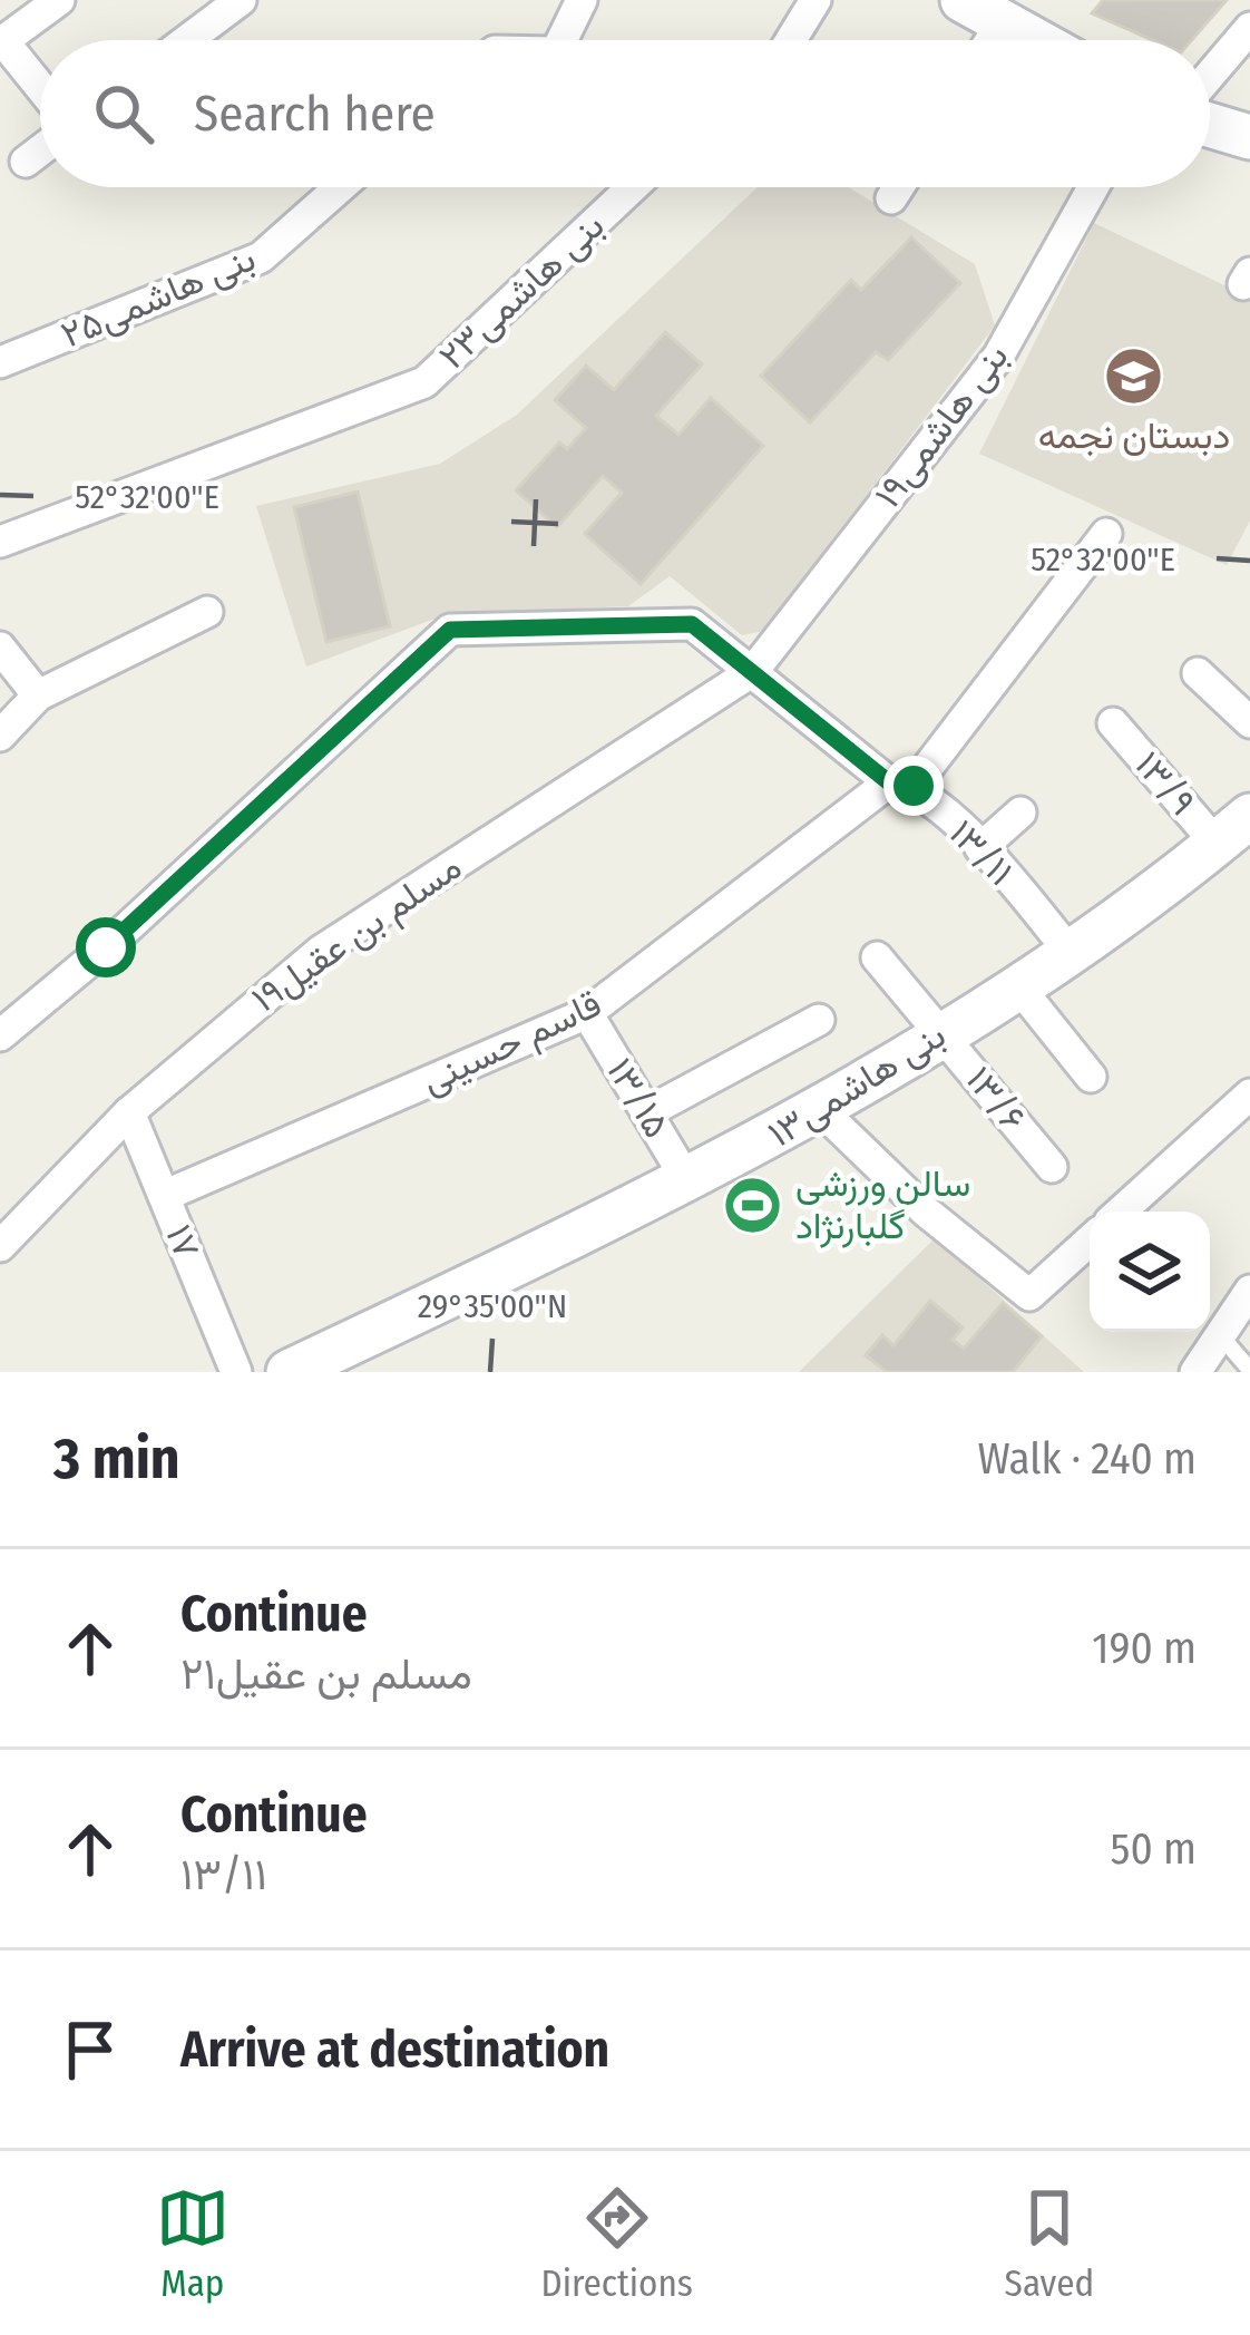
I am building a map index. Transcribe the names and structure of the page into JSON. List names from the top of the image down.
{
  "streets": {
    "street": [
      "بنی هاشمی۲۳",
      "بنی هاشمی۲۵",
      "بنی هاشمی۱۹",
      "۱۳/۹",
      "۱۳/۱۱",
      "مسلم بن عقیل۱۹",
      "قاسم حسینی",
      "بنی هاشمی۱۳",
      "۱۳/۱۵",
      "۱۳/۶",
      "۱۷"
    ]
  },
  "crossings": [
    ["بنی هاشمی۱۹", "۱۳/۱۱"],
    ["بنی هاشمی۱۹", "مسلم بن عقیل۱۹"],
    ["۱۳/۹", "بنی هاشمی۱۳"],
    ["۱۳/۱۱", "مسلم بن عقیل۱۹"],
    ["۱۳/۱۱", "قاسم حسینی"],
    ["۱۳/۱۱", "بنی هاشمی۱۳"],
    ["مسلم بن عقیل۱۹", "۱۷"],
    ["قاسم حسینی", "۱۳/۱۵"],
    ["قاسم حسینی", "۱۷"],
    ["بنی هاشمی۱۳", "۱۳/۱۵"],
    ["بنی هاشمی۱۳", "۱۳/۶"]
  ],
  "places": {
    "school or university": ["دبستان نجمه"],
    "sports": ["سالن ورزشی گلبارنژاد"]
  },
  "page": {
    "search": "Search here",
    "heading": ["3 min", "Walk · 240 m"],
    "list": [
      ["Continue", "مسلم بن عقیل۲۱", "190 m"],
      ["Continue", "۱۳/۱۱", "50 m"],
      "Arrive at destination"
    ],
    "nav": ["Map", "Directions", "Saved"]
  },
  "coordinates": ["52°32'00\"E", "29°35'00\"N"]
}
